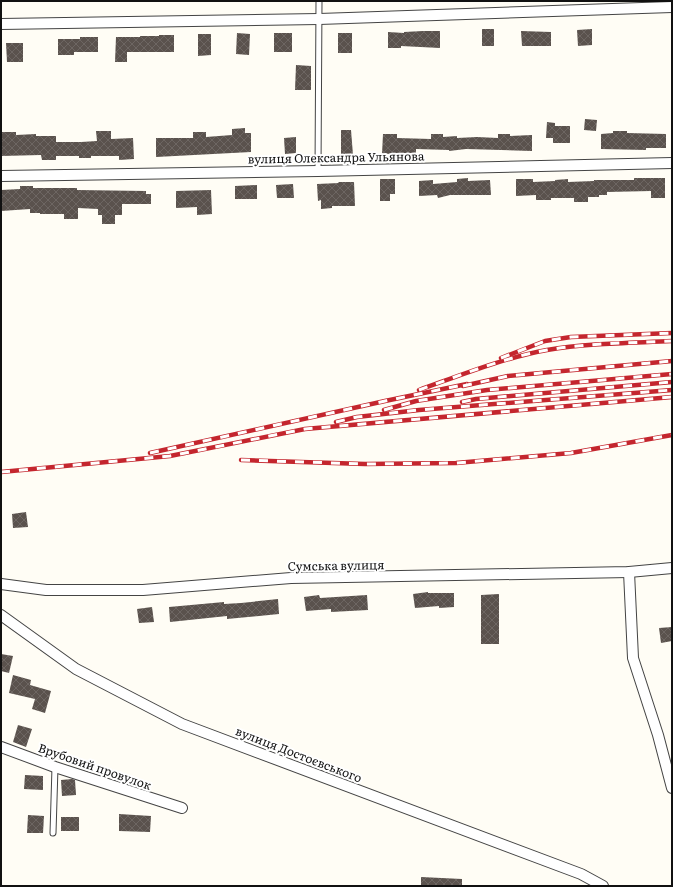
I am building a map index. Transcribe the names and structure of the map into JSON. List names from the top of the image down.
{
  "streets": {
    "street": [
      "вулиця Олександра Ульянова",
      "Сумська вулиця",
      "вулиця Достоєвського",
      "Врубовий провулок"
    ]
  }
}
